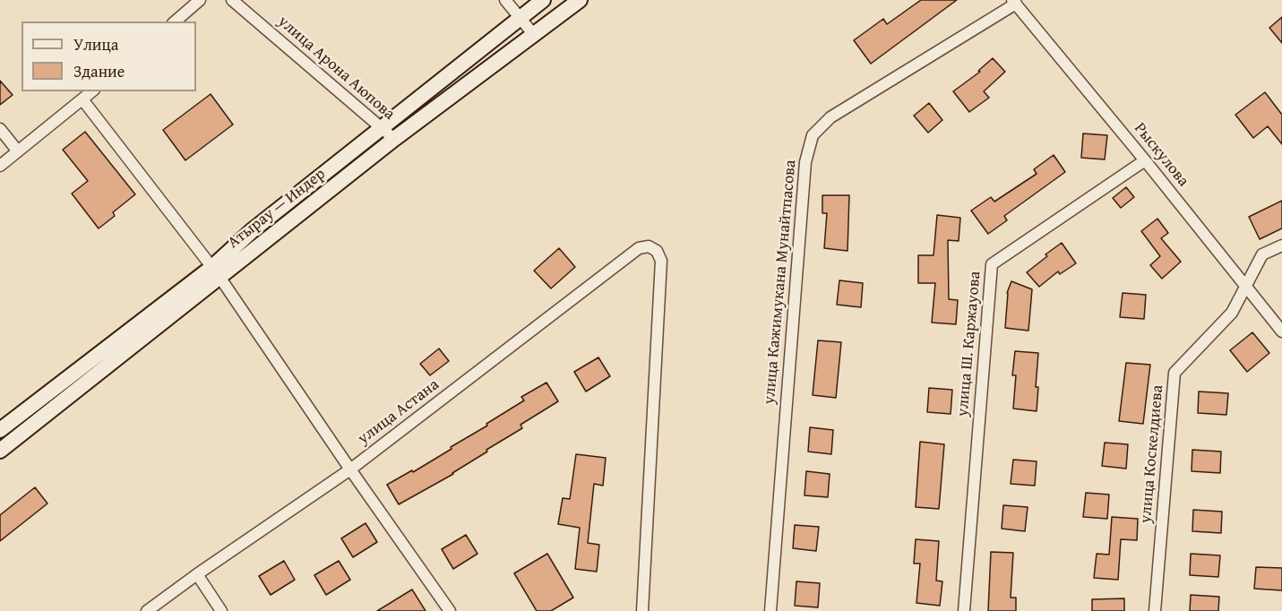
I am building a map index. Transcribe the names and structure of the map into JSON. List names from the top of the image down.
{
  "streets": {
    "main road": ["Атырау — Индер"],
    "street": [
      "улица Арона Аюпова",
      "Рыскулова",
      "улица Кажимукана Мунайтпасова",
      "улица Ш. Каржауова",
      "улица Астана",
      "улица Коскелдиева"
    ]
  },
  "crossings": [
    ["улица Арона Аюпова", "Атырау — Индер"],
    ["Рыскулова", "улица Кажимукана Мунайтпасова"],
    ["Рыскулова", "улица Ш. Каржауова"],
    ["Рыскулова", "улица Коскелдиева"]
  ],
  "legend": ["Улица", "Здание"]
}
